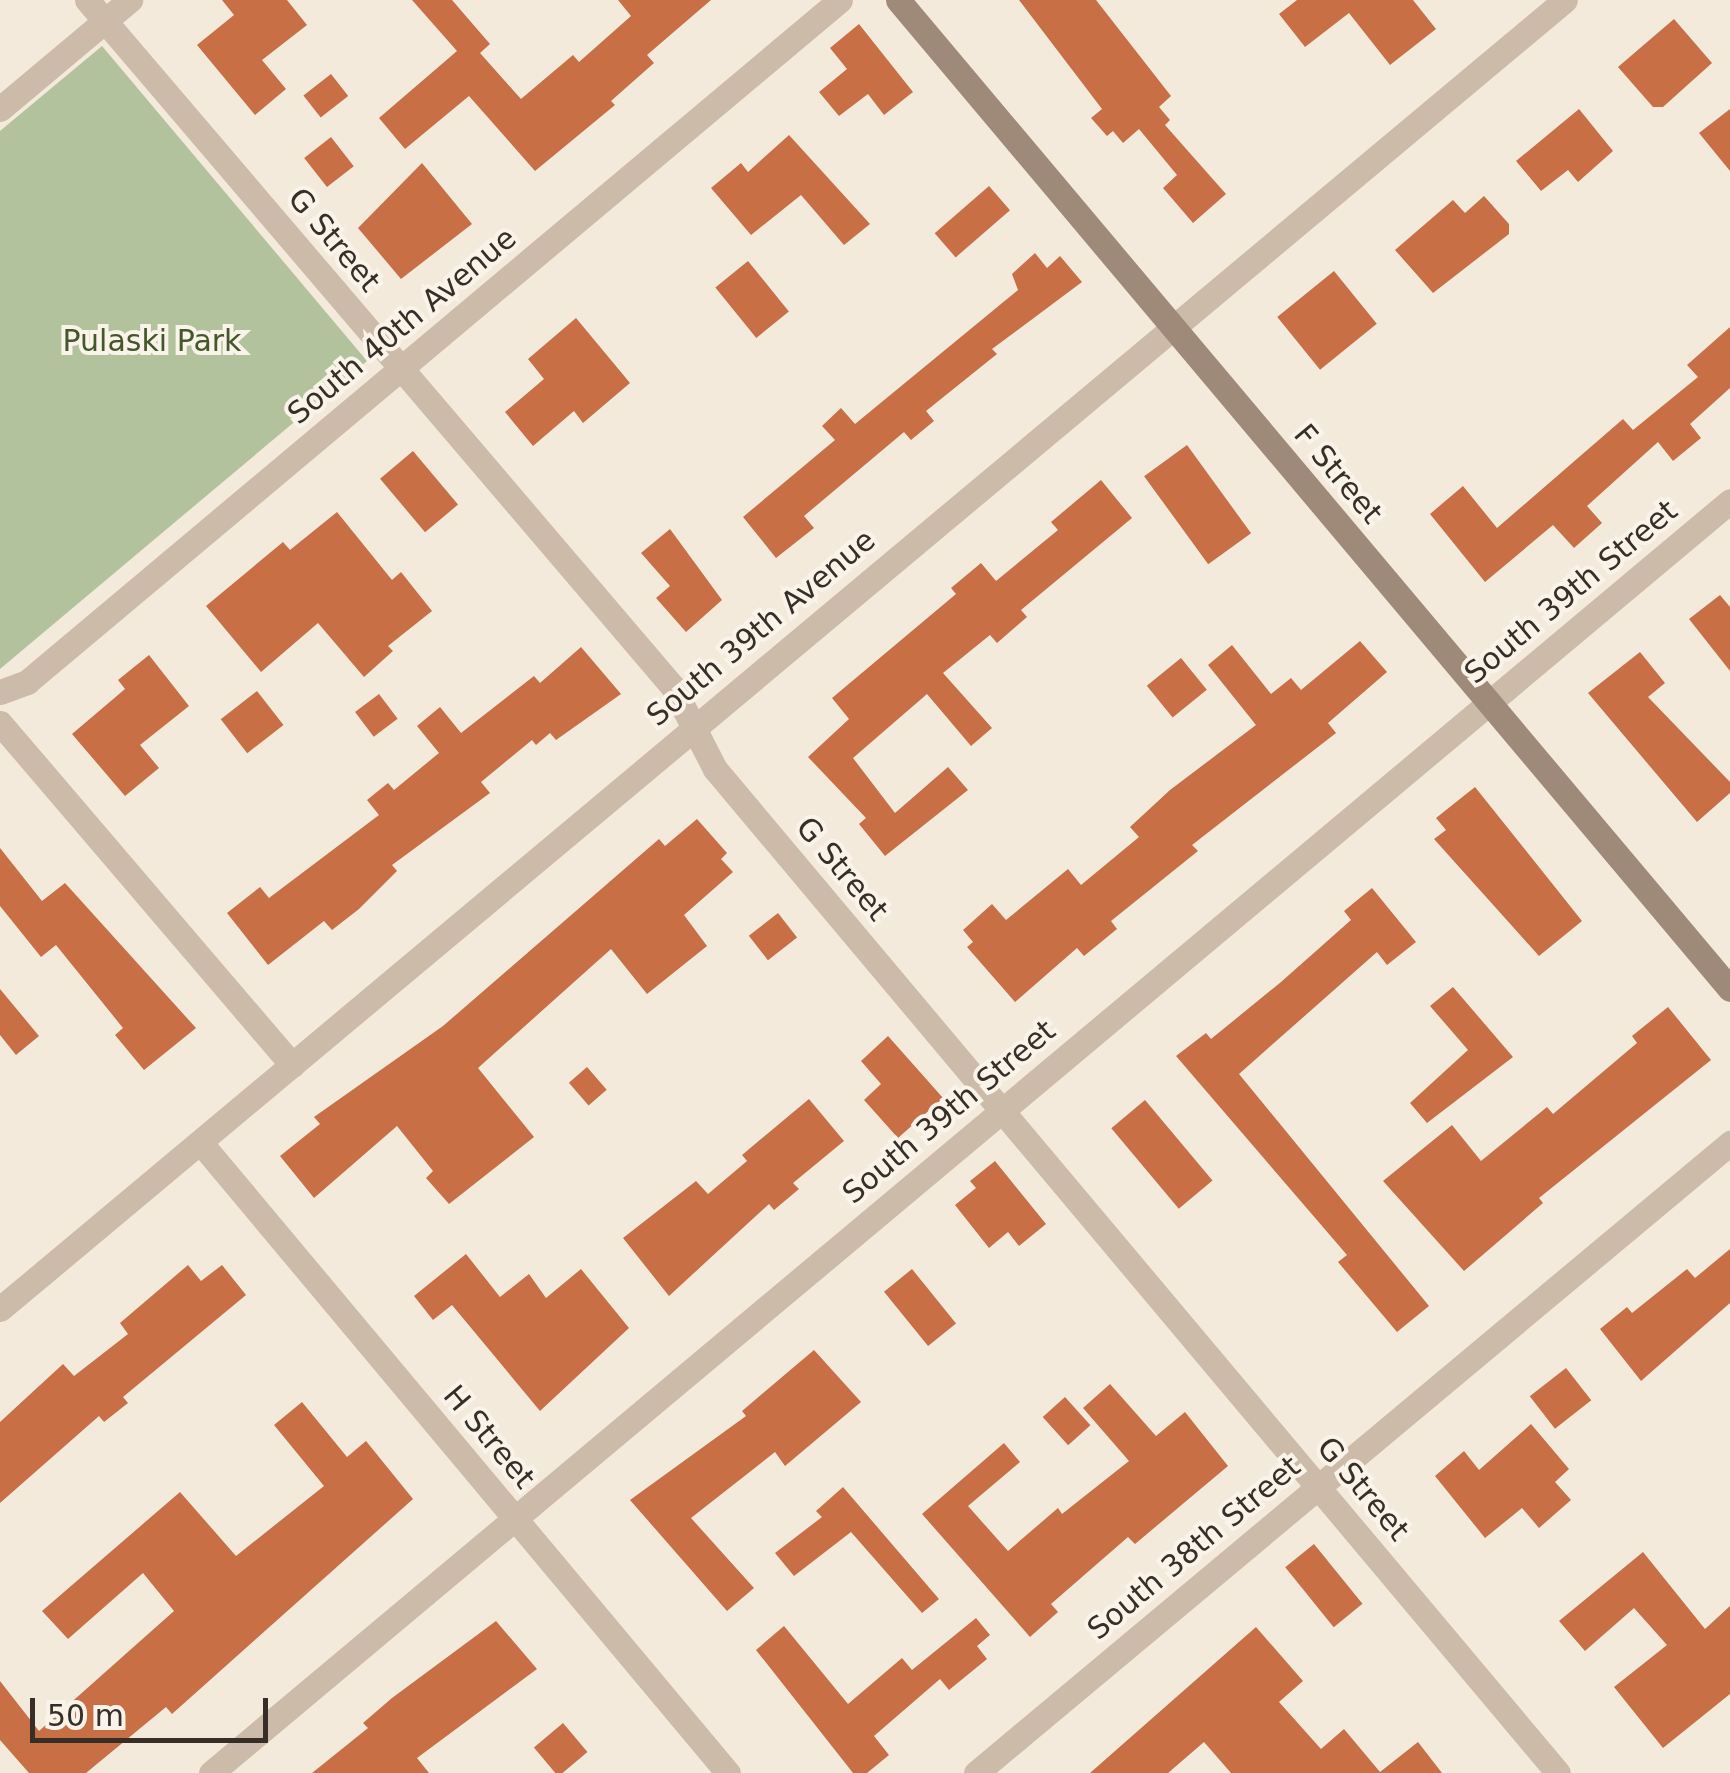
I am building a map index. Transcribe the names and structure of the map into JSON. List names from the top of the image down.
{
  "streets": {
    "main road": ["F Street"],
    "street": [
      "G Street",
      "South 40th Avenue",
      "South 39th Street",
      "South 39th Avenue",
      "H Street",
      "South 38th Street"
    ]
  },
  "crossings": [
    ["G Street", "South 40th Avenue"],
    ["G Street", "South 39th Street"],
    ["G Street", "South 39th Avenue"],
    ["G Street", "South 38th Street"],
    ["F Street", "South 39th Street"],
    ["F Street", "South 39th Avenue"],
    ["South 39th Street", "H Street"],
    ["South 39th Avenue", "H Street"]
  ],
  "parks": ["Pulaski Park"],
  "scale_bar": "50 m"
}
